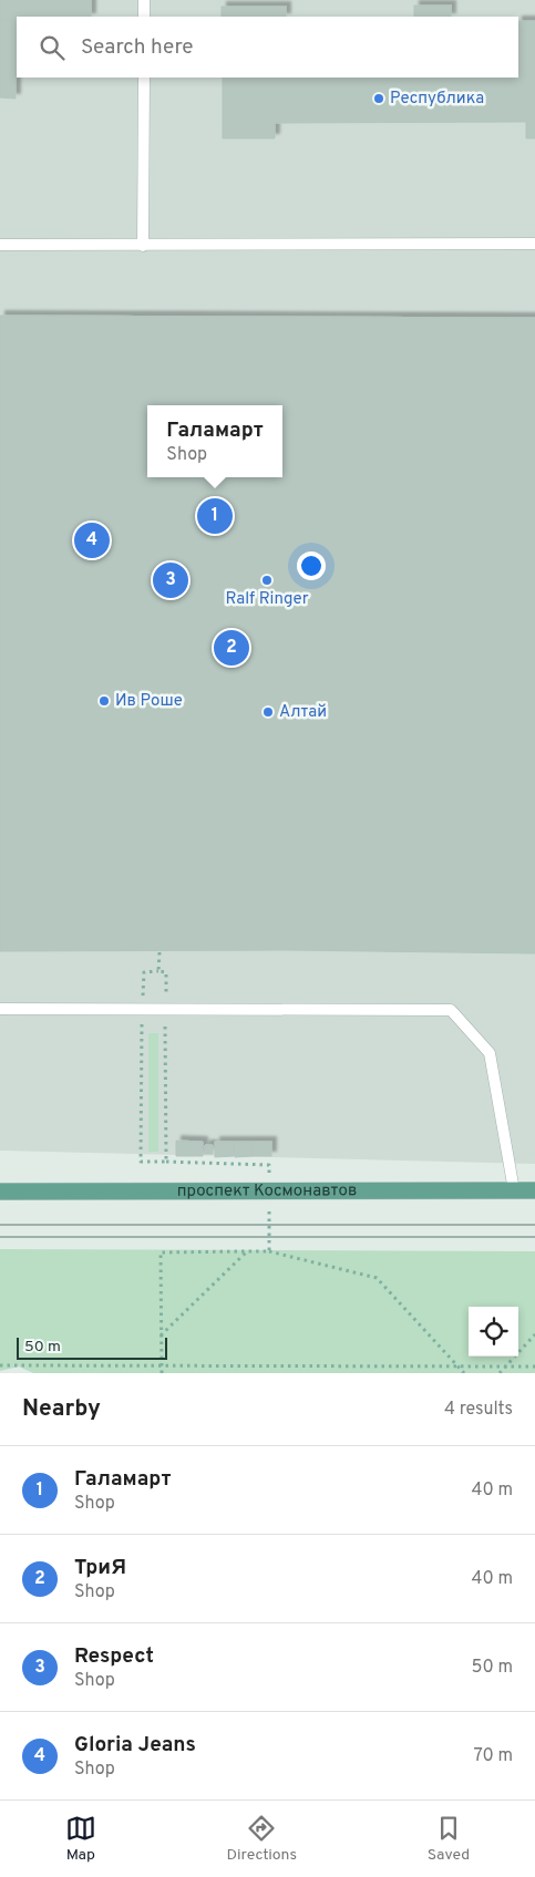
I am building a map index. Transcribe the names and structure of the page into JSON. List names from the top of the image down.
{
  "streets": {
    "main road": ["проспект Космонавтов"]
  },
  "places": [
    "Республика",
    "Ralf Ringer",
    "Ив Роше",
    "Алтай"
  ],
  "scale_bar": "50 m",
  "page": {
    "search": "Search here",
    "popup": ["Галамарт", "Shop"],
    "pins": [
      "1",
      "4",
      "3",
      "2"
    ],
    "scale": "50 m",
    "heading": ["Nearby", "4 results"],
    "list": [
      {
        "mark": "1",
        "name": "Галамарт",
        "note": "Shop",
        "value": "40 m"
      },
      {
        "mark": "2",
        "name": "ТриЯ",
        "note": "Shop",
        "value": "40 m"
      },
      {
        "mark": "3",
        "name": "Respect",
        "note": "Shop",
        "value": "50 m"
      },
      {
        "mark": "4",
        "name": "Gloria Jeans",
        "note": "Shop",
        "value": "70 m"
      }
    ],
    "nav": ["Map", "Directions", "Saved"]
  }
}
